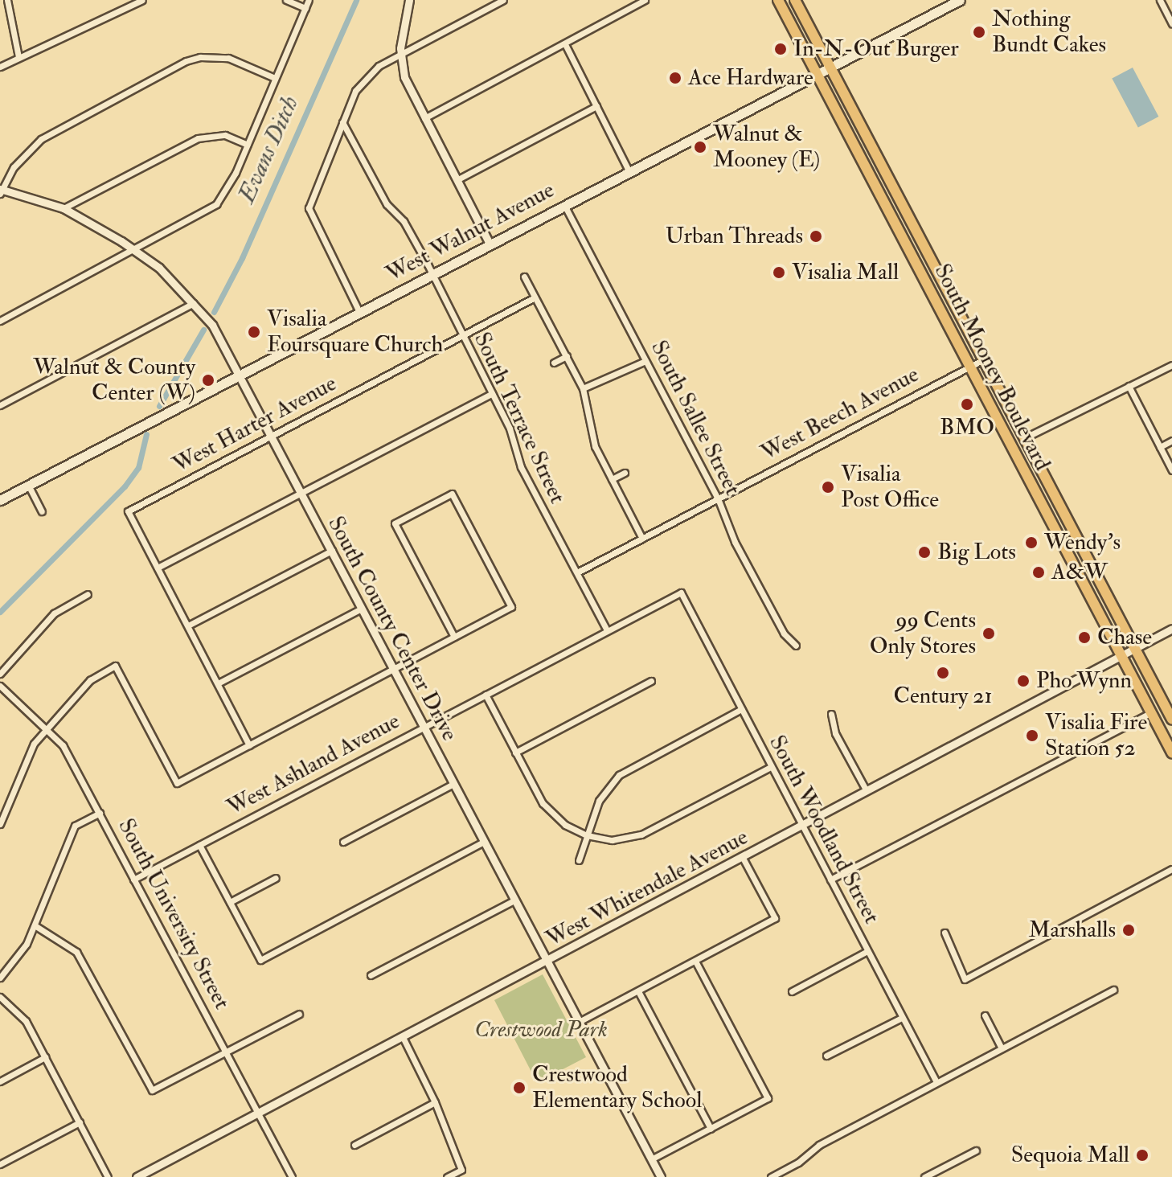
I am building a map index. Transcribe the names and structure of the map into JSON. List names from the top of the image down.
{
  "streets": {
    "main road": ["West Walnut Avenue", "South Mooney Boulevard"],
    "street": [
      "West Beech Avenue",
      "South Terrace Street",
      "South Sallee Street",
      "West Harter Avenue",
      "South County Center Drive",
      "West Ashland Avenue",
      "South Woodland Street",
      "West Whitendale Avenue",
      "South University Street"
    ]
  },
  "crossings": [
    ["West Walnut Avenue", "South Mooney Boulevard"],
    ["West Walnut Avenue", "South Terrace Street"],
    ["West Walnut Avenue", "South Sallee Street"],
    ["West Walnut Avenue", "South County Center Drive"],
    ["South Mooney Boulevard", "West Beech Avenue"],
    ["South Mooney Boulevard", "West Whitendale Avenue"],
    ["West Beech Avenue", "South Terrace Street"],
    ["West Beech Avenue", "South Sallee Street"],
    ["South Terrace Street", "West Harter Avenue"],
    ["South Terrace Street", "West Ashland Avenue"],
    ["West Harter Avenue", "South County Center Drive"],
    ["South County Center Drive", "West Ashland Avenue"],
    ["South County Center Drive", "West Whitendale Avenue"],
    ["West Ashland Avenue", "South Woodland Street"],
    ["West Ashland Avenue", "South University Street"],
    ["South Woodland Street", "West Whitendale Avenue"],
    ["West Whitendale Avenue", "South University Street"]
  ],
  "water": ["Evans Ditch"],
  "parks": ["Crestwood Park"],
  "places": [
    "Nothing Bundt Cakes",
    "In-N-Out Burger",
    "Ace Hardware",
    "Walnut & Mooney (E)",
    "Urban Threads",
    "Visalia Mall",
    "Visalia Foursquare Church",
    "Walnut & County Center (W)",
    "BMO",
    "Visalia Post Office",
    "Wendy's",
    "Big Lots",
    "A&W",
    "99 Cents Only Stores",
    "Chase",
    "Century 21",
    "Pho Wynn",
    "Visalia Fire Station 52",
    "Marshalls",
    "Crestwood Elementary School",
    "Sequoia Mall"
  ]
}
